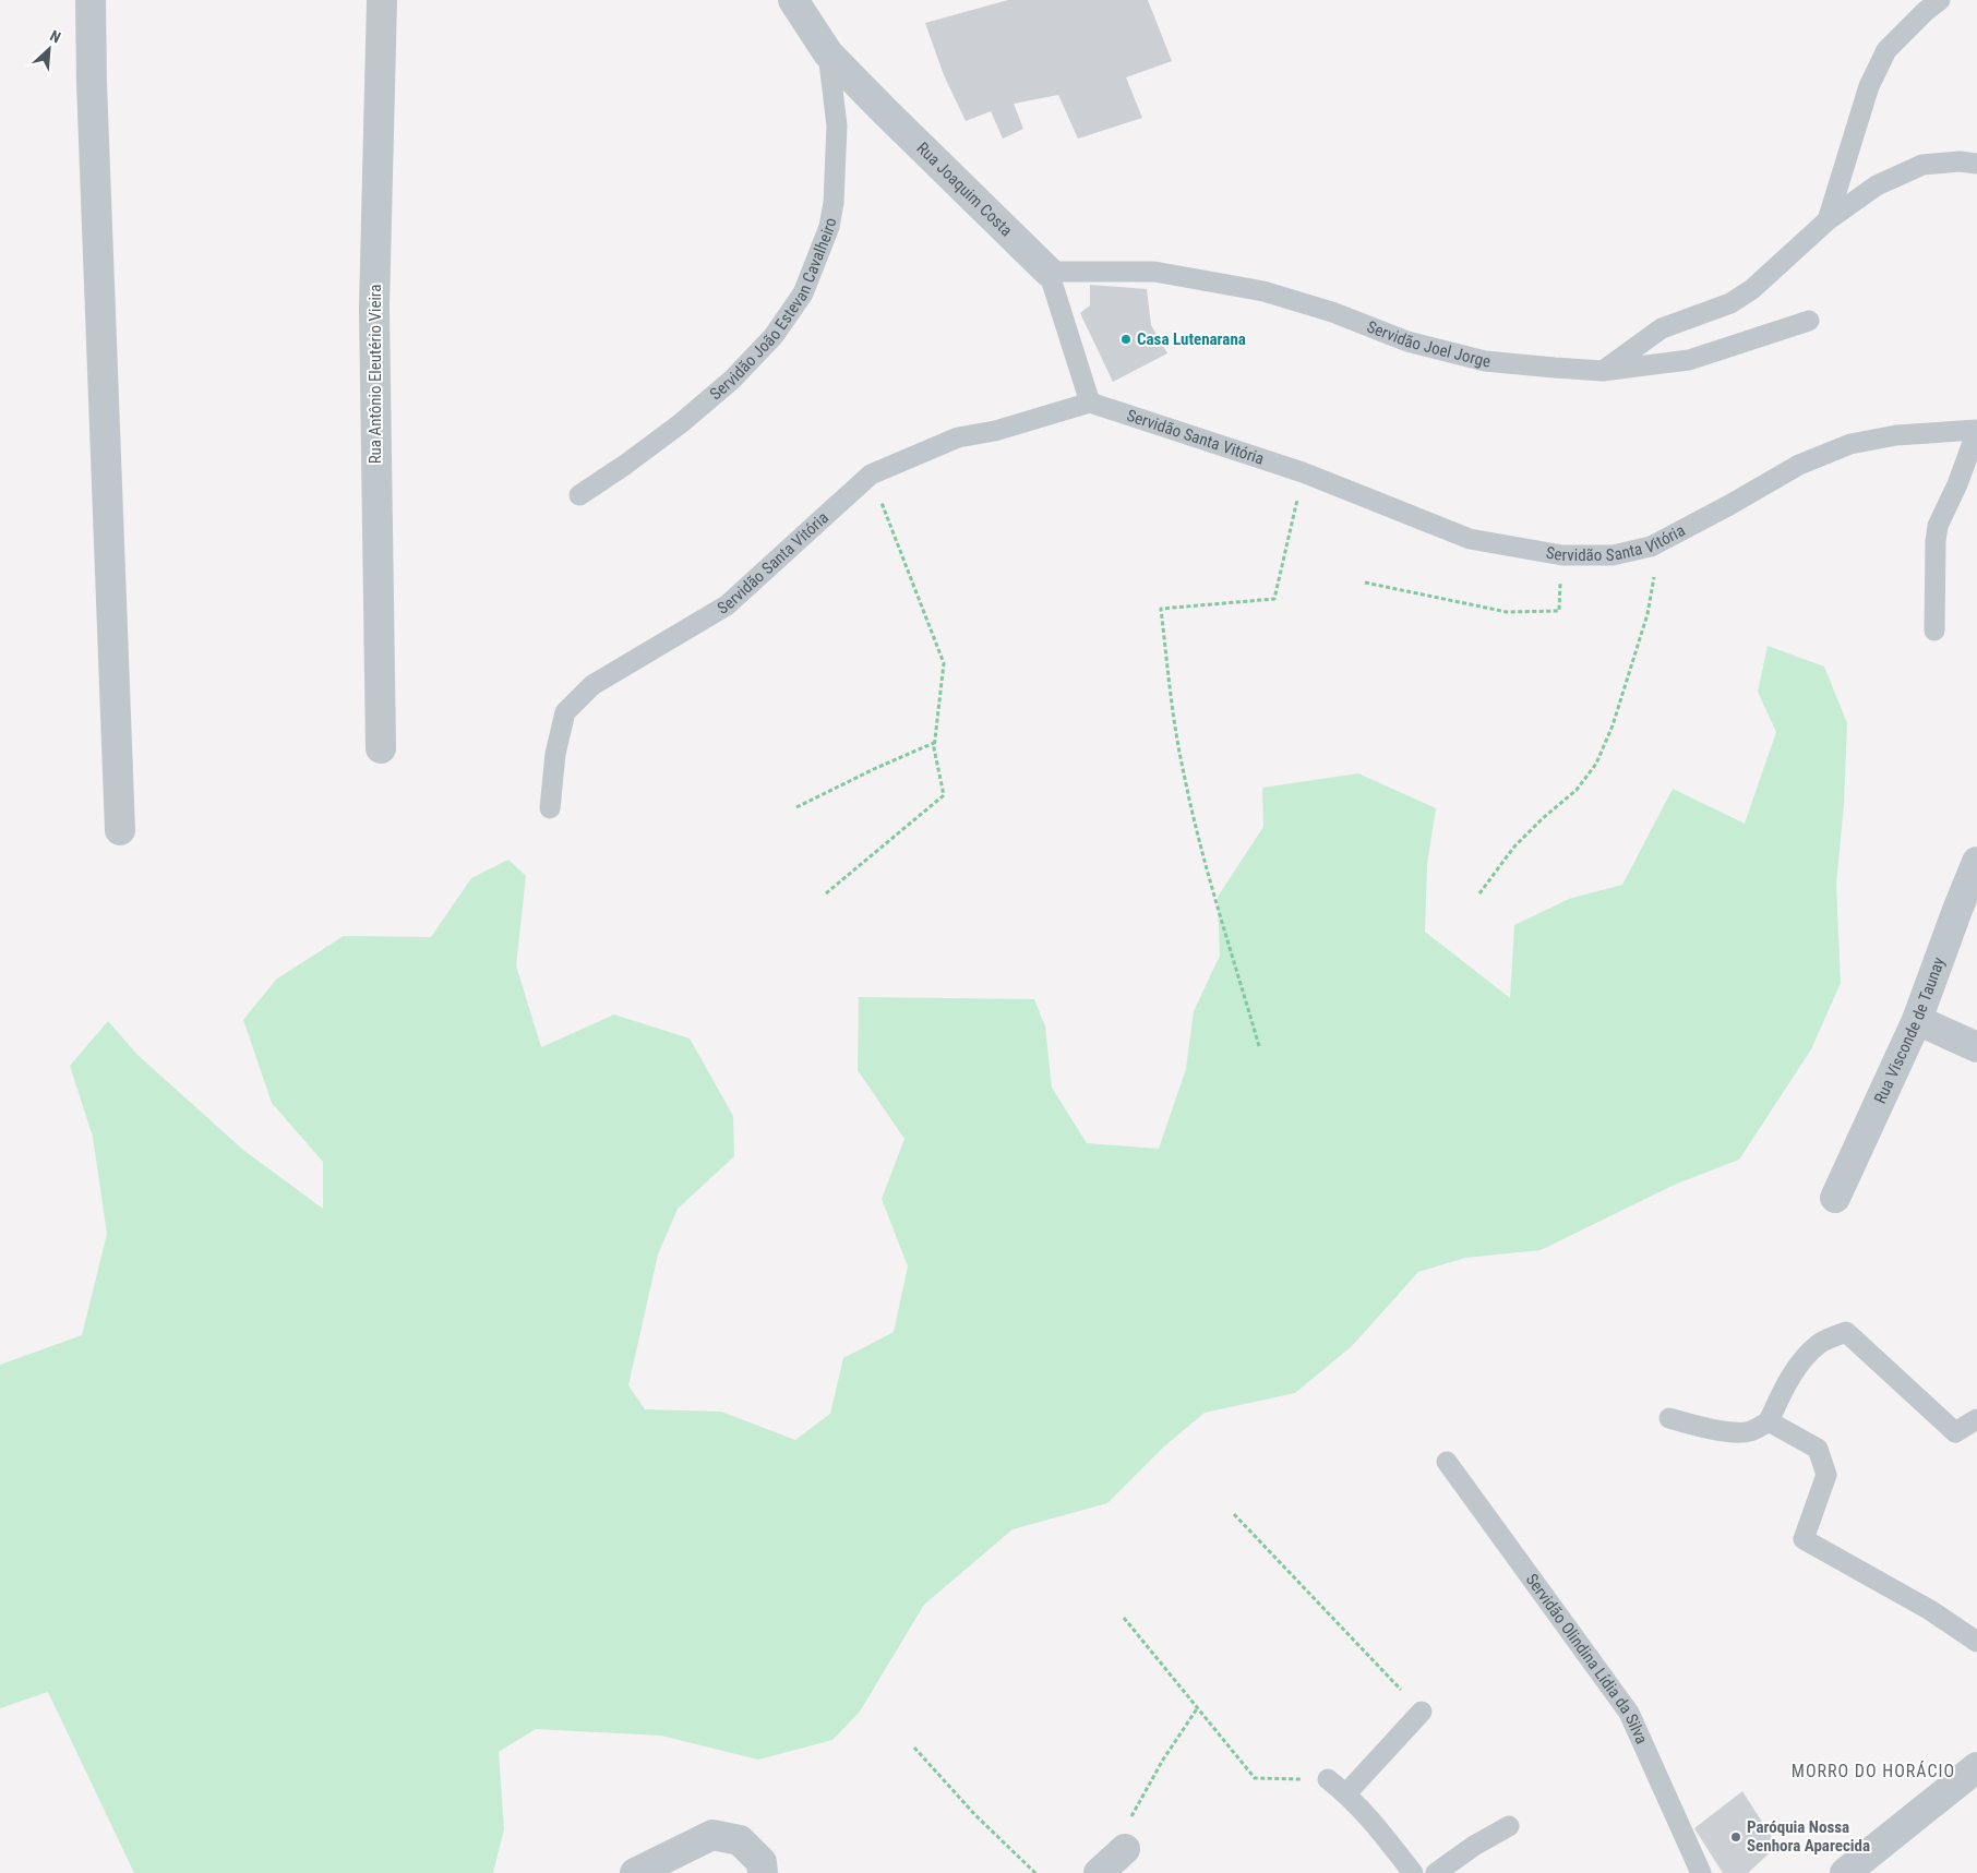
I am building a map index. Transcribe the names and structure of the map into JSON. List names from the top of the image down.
{
  "streets": {
    "street": ["Rua Joaquim Costa", "Rua Antônio Eleutério Vieira", "Rua Visconde de Taunay"],
    "lane": [
      "Servidão João Estevan Cavalheiro",
      "Servidão Joel Jorge",
      "Servidão Santa Vitória",
      "Servidão Olindina Lídia da Silva"
    ]
  },
  "crossings": [
    ["Rua Joaquim Costa", "Servidão João Estevan Cavalheiro"],
    ["Rua Joaquim Costa", "Servidão Joel Jorge"],
    ["Rua Joaquim Costa", "Servidão Santa Vitória"]
  ],
  "districts": ["MORRO DO HORÁCIO"],
  "places": ["Casa Lutenarana", "Paróquia Nossa Senhora Aparecida"],
  "north": "top right"
}
